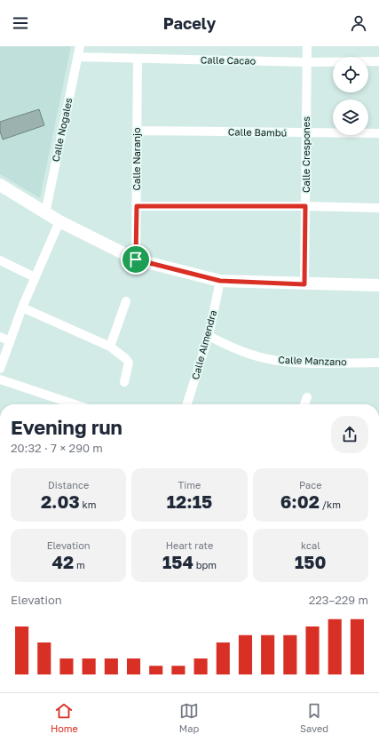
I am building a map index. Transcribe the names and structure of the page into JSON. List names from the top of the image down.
{
  "streets": {
    "street": [
      "Calle Cacao",
      "Calle Nogales",
      "Calle Bambú",
      "Calle Crespones",
      "Calle Naranjo",
      "Calle Almendra",
      "Calle Manzano"
    ]
  },
  "crossings": [
    ["Calle Cacao", "Calle Nogales"],
    ["Calle Cacao", "Calle Crespones"],
    ["Calle Cacao", "Calle Naranjo"],
    ["Calle Bambú", "Calle Crespones"],
    ["Calle Bambú", "Calle Naranjo"],
    ["Calle Almendra", "Calle Manzano"]
  ],
  "page": {
    "header": "Pacely",
    "heading": ["Evening run", "20:32 · 7 × 290 m"],
    "stats": [
      ["Distance", "2.03 km"],
      ["Time", "12:15"],
      ["Pace", "6:02 /km"],
      ["Elevation", "42 m"],
      ["Heart rate", "154 bpm"],
      ["kcal", "150"]
    ],
    "chart": ["Elevation", "223–229 m"],
    "tabs": ["Home", "Map", "Saved"]
  }
}
